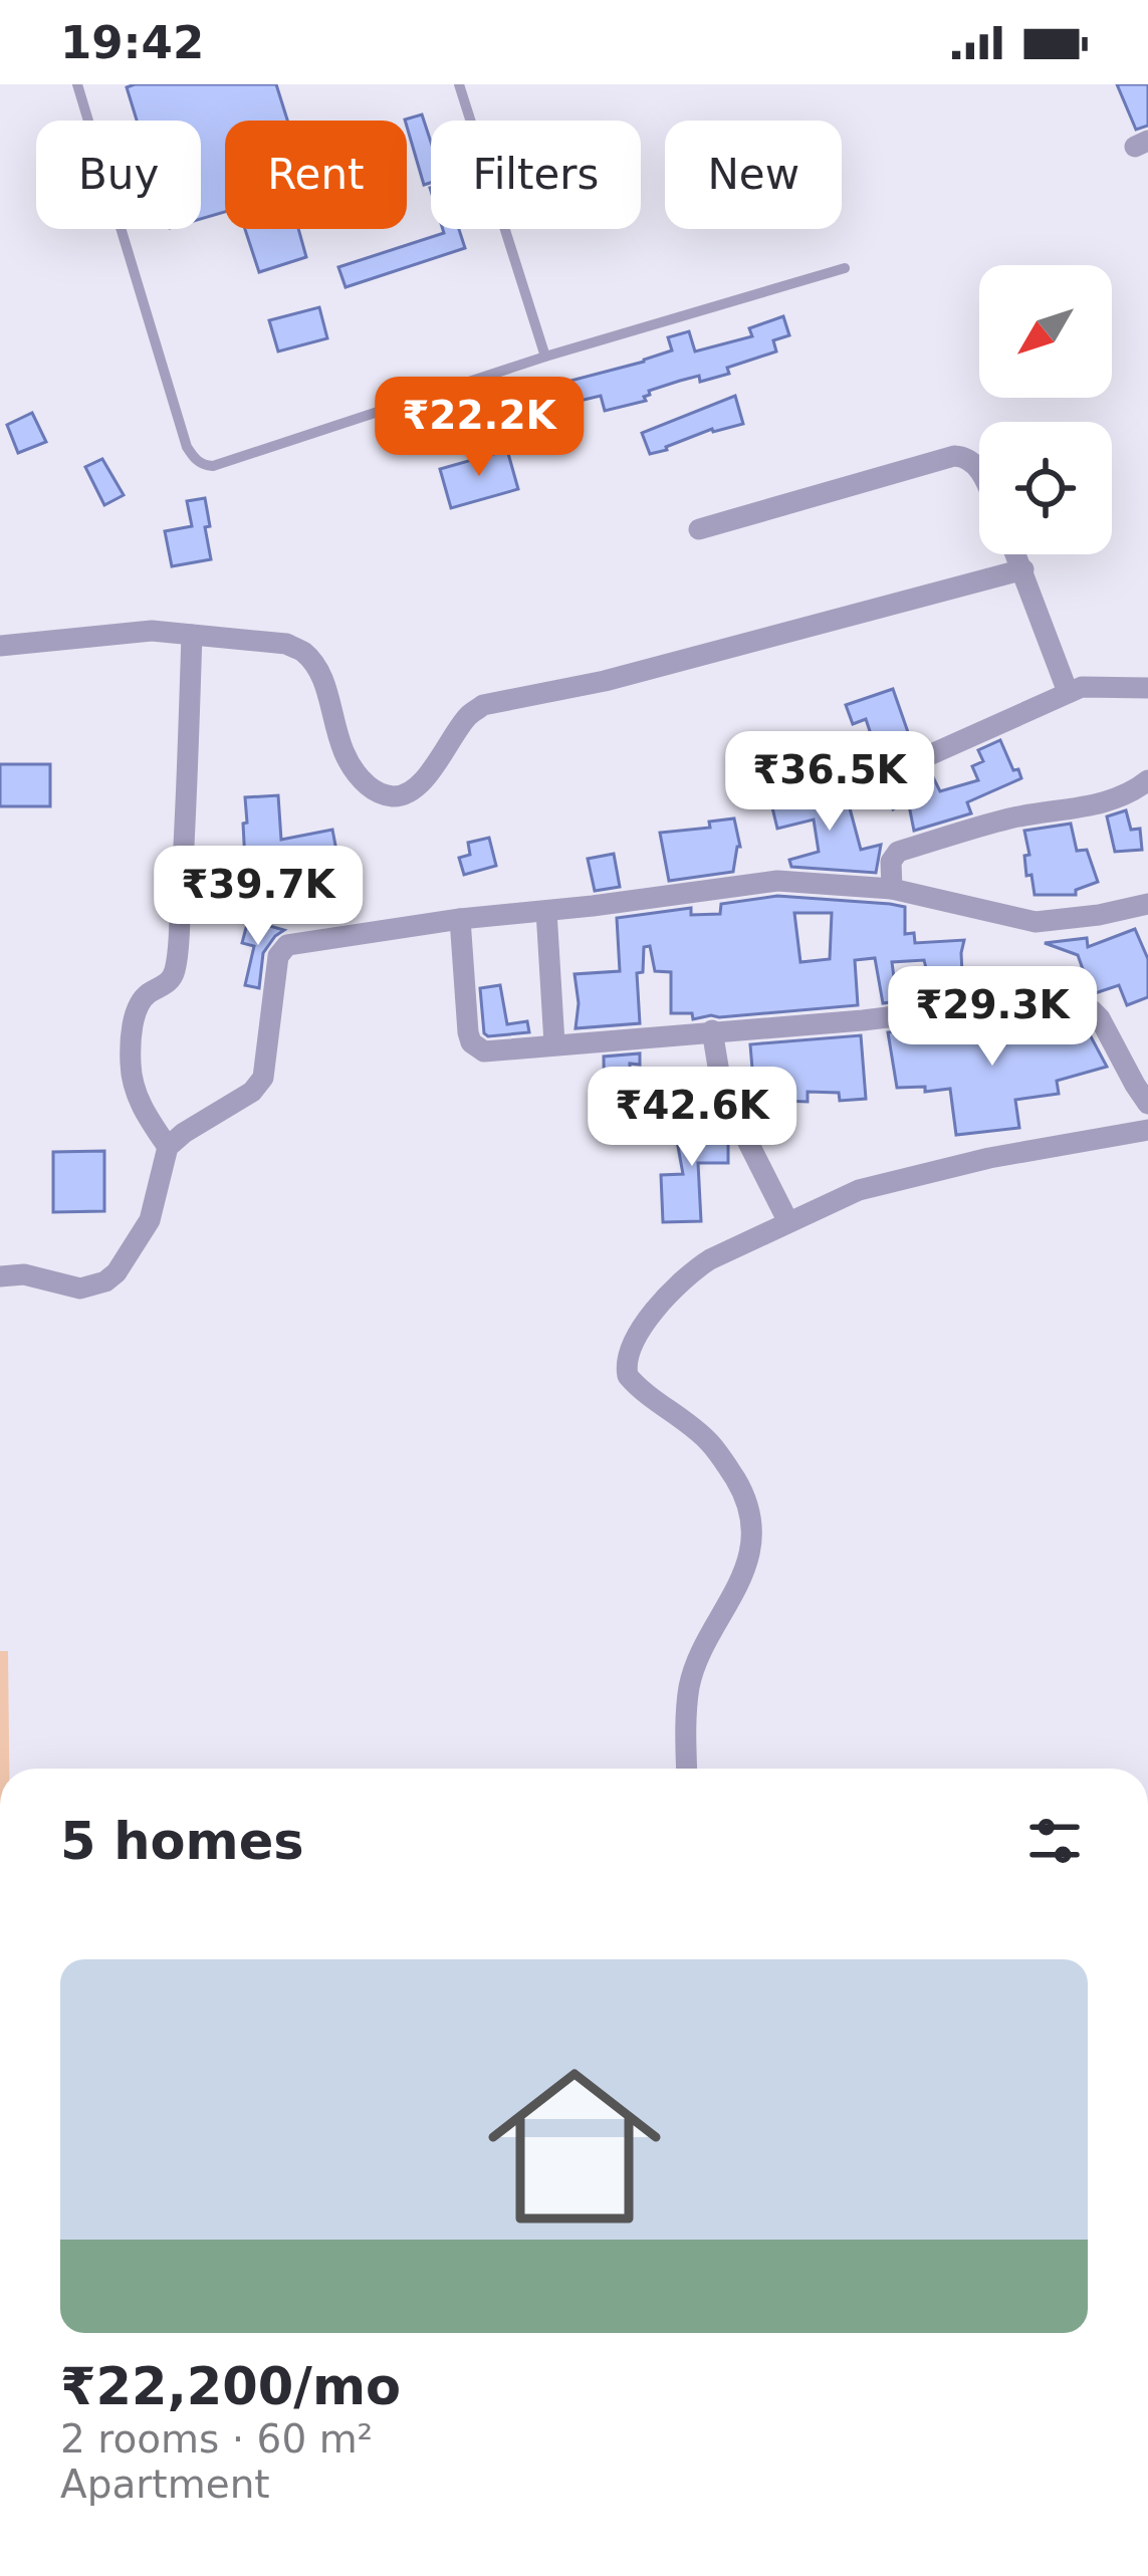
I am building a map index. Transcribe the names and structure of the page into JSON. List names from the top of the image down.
{
  "north": "bottom left",
  "page": {
    "status": "19:42",
    "chip": [
      "Buy",
      "Rent",
      "Filters",
      "New"
    ],
    "price": [
      "₹22.2K",
      "₹36.5K",
      "₹39.7K",
      "₹29.3K",
      "₹42.6K"
    ],
    "heading": "5 homes",
    "list": [
      {
        "name": "₹22,200/mo",
        "note": "2 rooms · 60 m² · Apartment"
      }
    ]
  }
}
